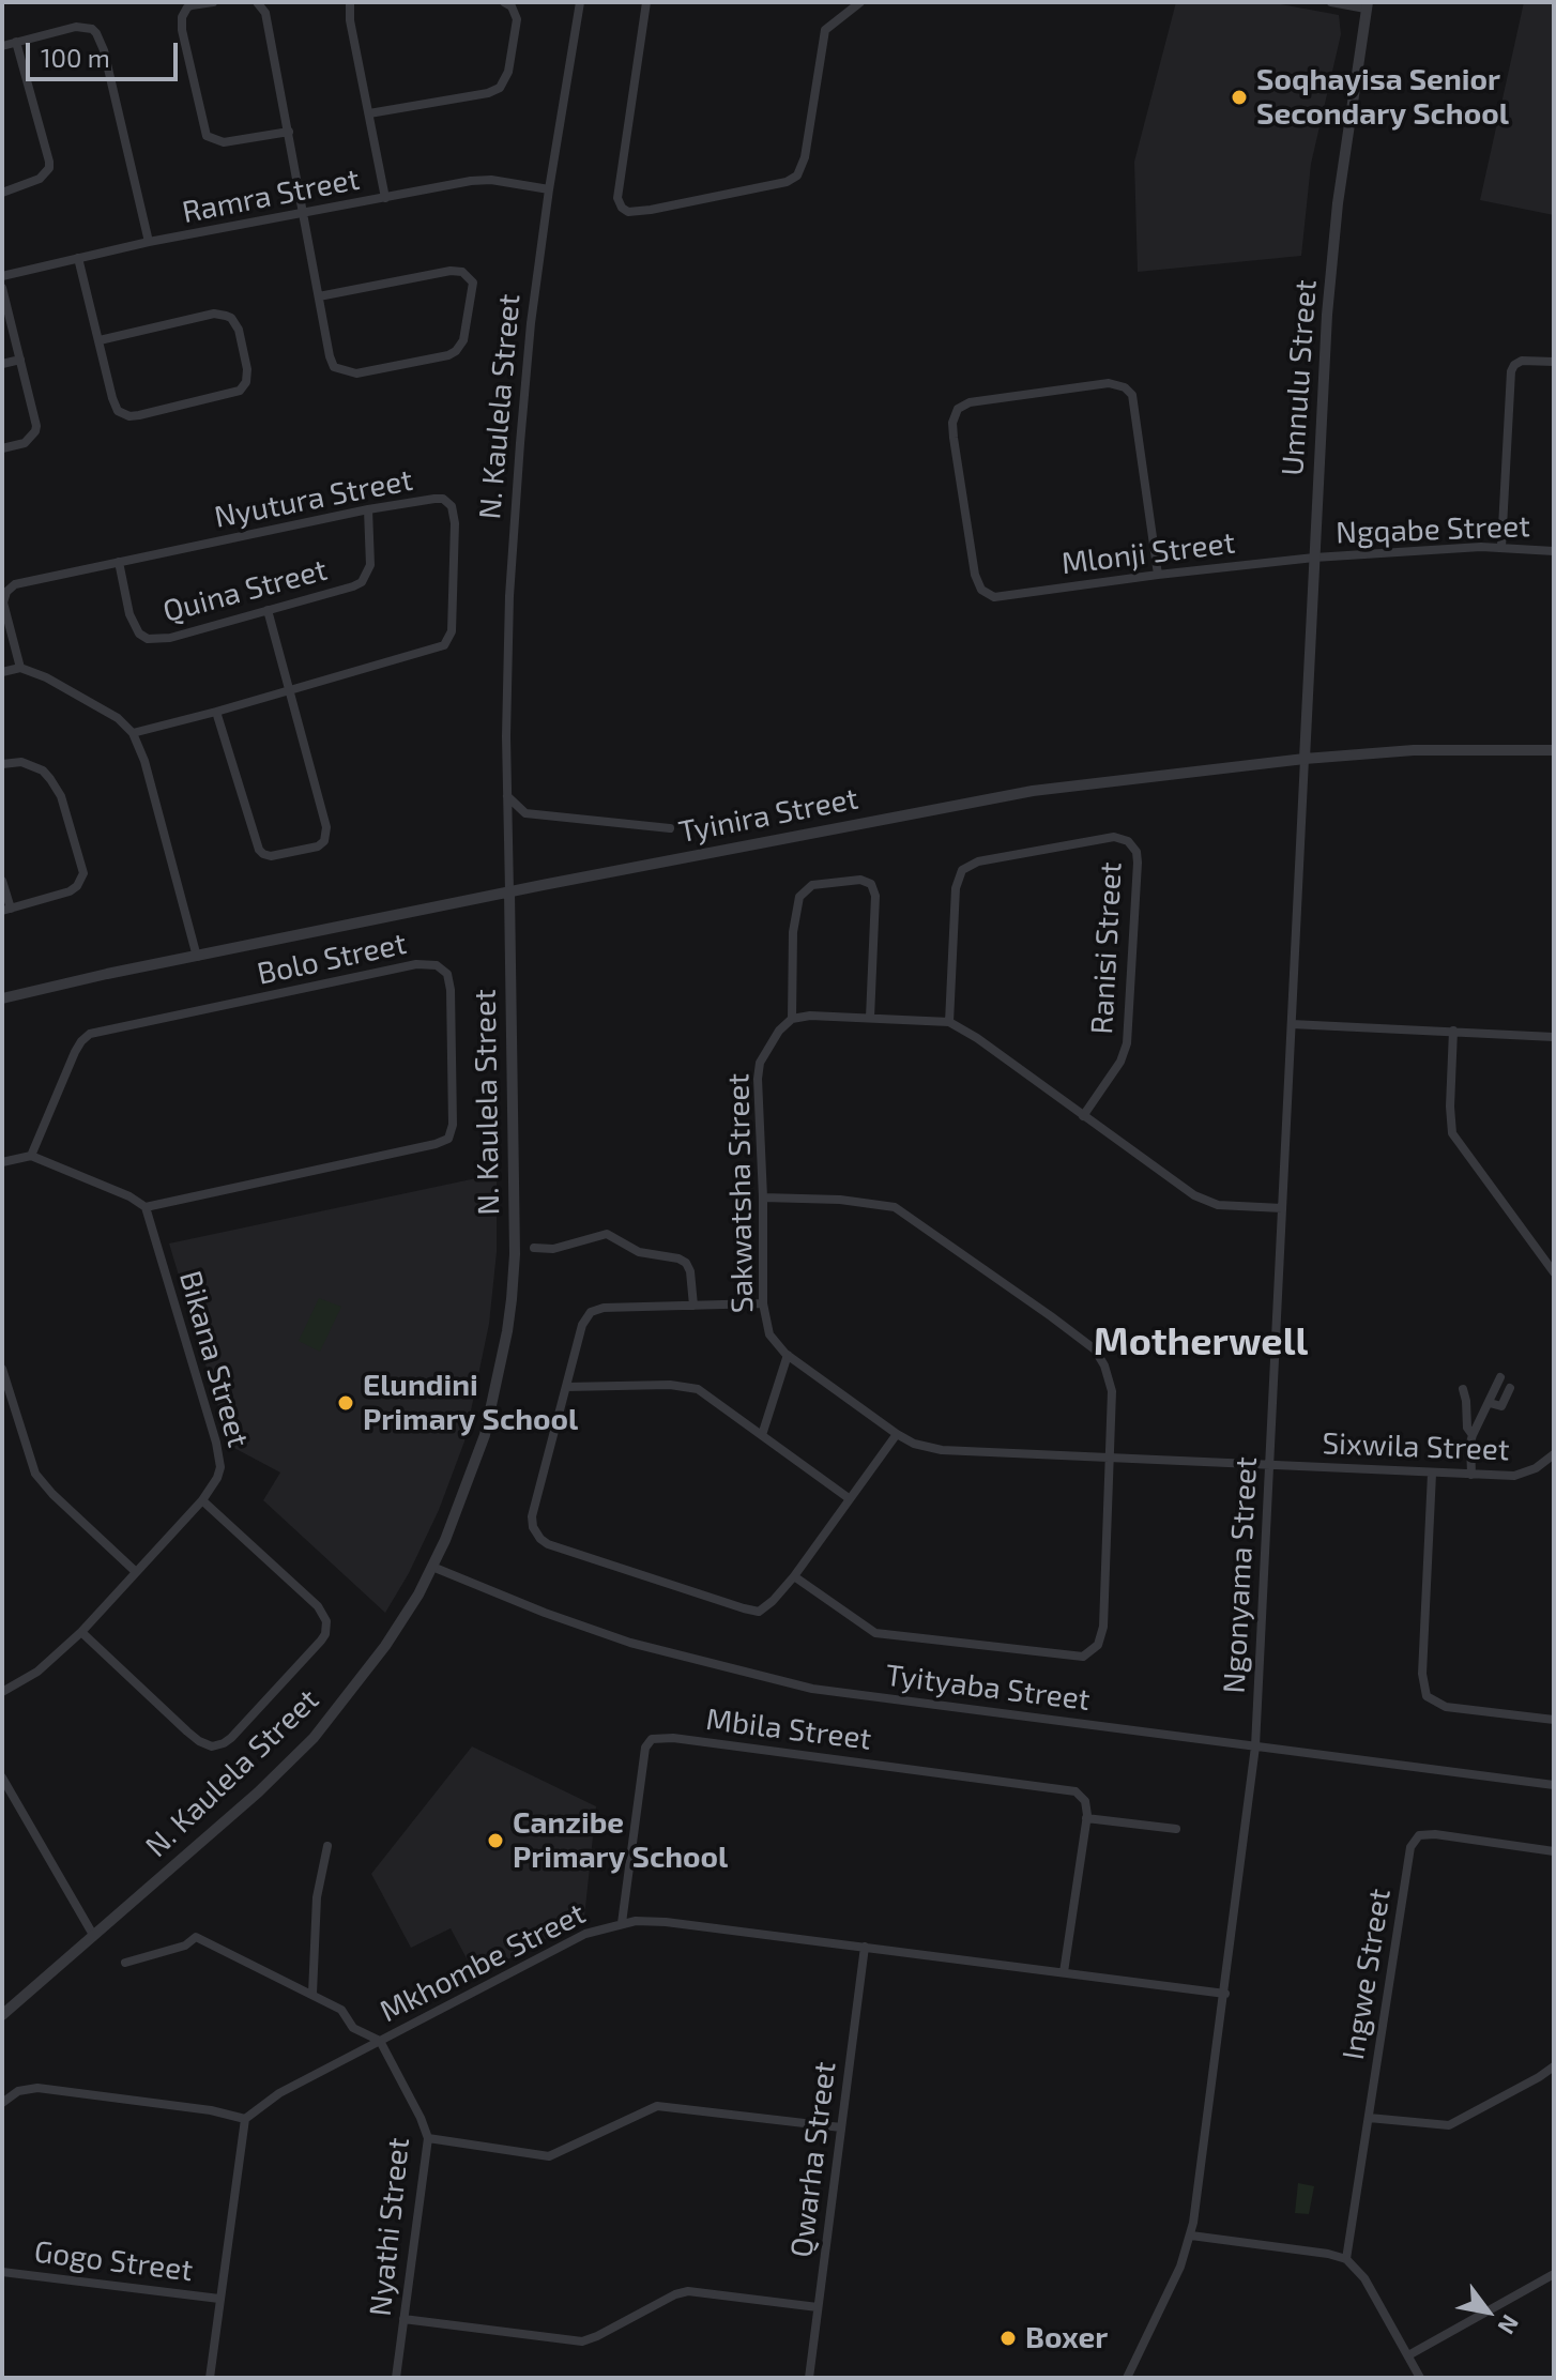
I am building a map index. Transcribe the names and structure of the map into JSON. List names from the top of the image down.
{
  "streets": {
    "street": [
      "Ramra Street",
      "Umnulu Street",
      "N. Kaulela Street",
      "Nyutura Street",
      "Ngqabe Street",
      "Mlonji Street",
      "Quina Street",
      "Tyinira Street",
      "Ranisi Street",
      "Bolo Street",
      "Sakwatsha Street",
      "Bikana Street",
      "Sixwila Street",
      "Ngonyama Street",
      "Tyityaba Street",
      "Mbila Street",
      "Mkhombe Street",
      "Ingwe Street",
      "Qwarha Street",
      "Nyathi Street",
      "Gogo Street"
    ]
  },
  "crossings": [
    ["Ramra Street", "N. Kaulela Street"],
    ["Umnulu Street", "Ngqabe Street"],
    ["Umnulu Street", "Mlonji Street"],
    ["Umnulu Street", "Tyinira Street"],
    ["Umnulu Street", "Ngonyama Street"],
    ["N. Kaulela Street", "Tyinira Street"],
    ["N. Kaulela Street", "Tyityaba Street"],
    ["Nyutura Street", "Quina Street"],
    ["Ngqabe Street", "Mlonji Street"],
    ["Tyinira Street", "Ngonyama Street"],
    ["Bolo Street", "Bikana Street"],
    ["Sakwatsha Street", "Sixwila Street"],
    ["Sakwatsha Street", "Ngonyama Street"],
    ["Sixwila Street", "Ngonyama Street"],
    ["Ngonyama Street", "Tyityaba Street"],
    ["Ngonyama Street", "Mkhombe Street"],
    ["Mbila Street", "Mkhombe Street"],
    ["Mkhombe Street", "Qwarha Street"],
    ["Mkhombe Street", "Nyathi Street"]
  ],
  "districts": ["Motherwell"],
  "places": [
    "Soqhayisa Senior Secondary School",
    "Elundini Primary School",
    "Canzibe Primary School",
    "Boxer"
  ],
  "scale_bar": "100 m",
  "north": "bottom right"
}
